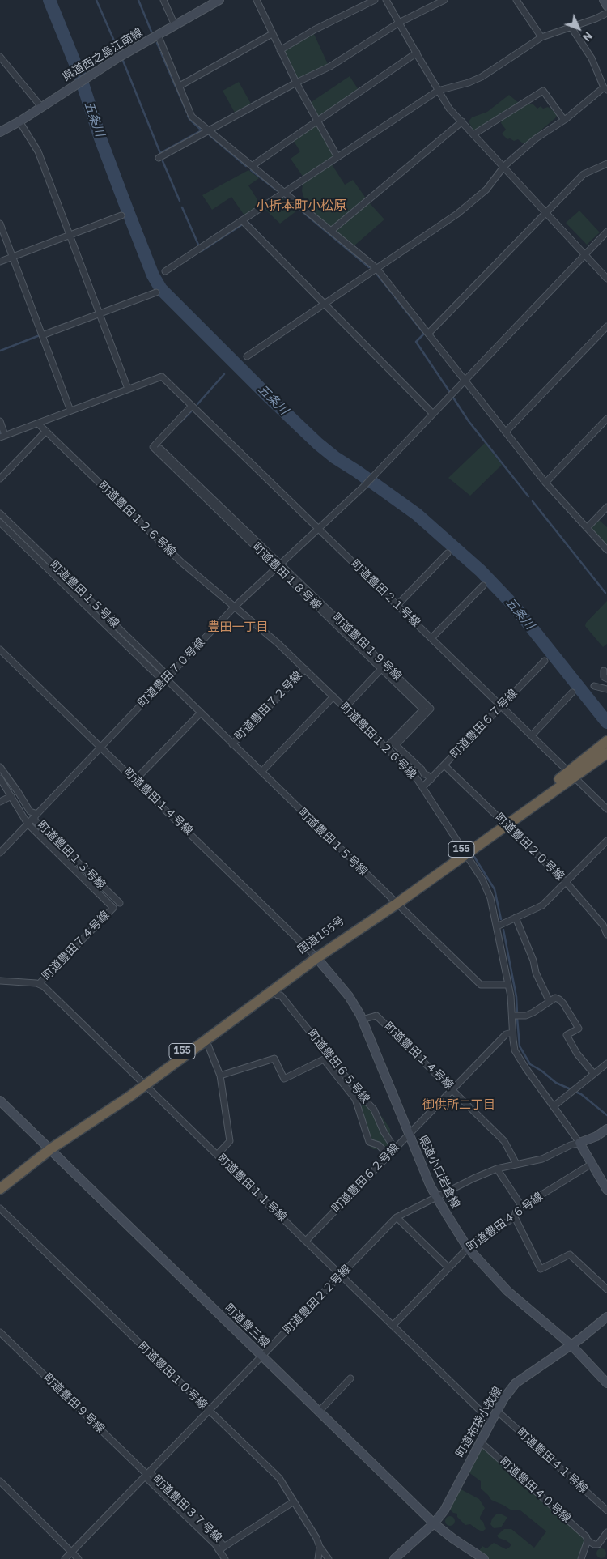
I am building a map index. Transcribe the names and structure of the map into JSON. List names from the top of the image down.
{
  "streets": {
    "highway": ["155", "国道155号"],
    "street": [
      "県道西之島江南線",
      "町道豊田１２６号線",
      "町道豊田１８号線",
      "町道豊田２１号線",
      "町道豊田１５号線",
      "町道豊田１９号線",
      "町道豊田７０号線",
      "町道豊田７２号線",
      "町道豊田６７号線",
      "町道豊田１４号線",
      "町道豊田２０号線",
      "町道豊田１３号線",
      "町道豊田７４号線",
      "町道豊田６５号線",
      "県道小口岩倉線",
      "町道豊田６２号線",
      "町道豊田１１号線",
      "町道豊田４６号線",
      "町道豊田２２号線",
      "町道豊三線",
      "町道豊田１０号線",
      "町道豊田９号線",
      "町道布袋小牧線",
      "町道豊田４１号線",
      "町道豊田４０号線",
      "町道豊田３７号線"
    ]
  },
  "crossings": [
    ["町道豊田１２６号線", "町道豊田１８号線"],
    ["町道豊田１２６号線", "町道豊田１５号線"],
    ["町道豊田１２６号線", "町道豊田７０号線"],
    ["町道豊田１２６号線", "町道豊田７２号線"],
    ["町道豊田１２６号線", "町道豊田６７号線"],
    ["町道豊田１２６号線", "国道155号"],
    ["町道豊田１２６号線", "町道豊田６２号線"],
    ["町道豊田１２６号線", "町道豊田２２号線"],
    ["町道豊田１８号線", "町道豊田２１号線"],
    ["町道豊田１８号線", "町道豊田１９号線"],
    ["町道豊田１８号線", "町道豊田７０号線"],
    ["町道豊田２１号線", "町道豊田７０号線"],
    ["町道豊田２１号線", "町道豊田６７号線"],
    ["町道豊田２１号線", "国道155号"],
    ["町道豊田１５号線", "町道豊田７０号線"],
    ["町道豊田１５号線", "町道豊田７２号線"],
    ["町道豊田１５号線", "国道155号"],
    ["町道豊田１９号線", "町道豊田７０号線"],
    ["町道豊田１９号線", "町道豊田６７号線"],
    ["町道豊田７０号線", "町道豊田１４号線"],
    ["町道豊田７０号線", "町道豊田１３号線"],
    ["町道豊田７０号線", "町道豊田７４号線"],
    ["町道豊田６７号線", "町道豊田２０号線"],
    ["町道豊田１４号線", "国道155号"],
    ["町道豊田１４号線", "県道小口岩倉線"],
    ["町道豊田１４号線", "町道豊田６２号線"],
    ["町道豊田１４号線", "町道豊田２２号線"],
    ["町道豊田２０号線", "国道155号"],
    ["国道155号", "町道豊田６５号線"],
    ["国道155号", "県道小口岩倉線"],
    ["国道155号", "町道豊田１１号線"],
    ["国道155号", "町道豊三線"],
    ["町道豊田７４号線", "町道豊田１１号線"],
    ["町道豊田６５号線", "町道豊田６２号線"],
    ["県道小口岩倉線", "町道豊田６２号線"],
    ["県道小口岩倉線", "町道豊田４６号線"],
    ["県道小口岩倉線", "町道豊田２２号線"],
    ["県道小口岩倉線", "町道布袋小牧線"],
    ["町道豊田６２号線", "町道豊田１１号線"],
    ["町道豊田１１号線", "町道豊田４６号線"],
    ["町道豊田１１号線", "町道豊田２２号線"],
    ["町道豊田１１号線", "町道布袋小牧線"],
    ["町道豊田２２号線", "町道豊三線"],
    ["町道豊田２２号線", "町道豊田１０号線"],
    ["町道豊田２２号線", "町道豊田９号線"],
    ["町道豊田２２号線", "町道豊田３７号線"],
    ["町道豊三線", "町道布袋小牧線"],
    ["町道豊田９号線", "町道豊田３７号線"],
    ["町道布袋小牧線", "町道豊田４１号線"],
    ["町道布袋小牧線", "町道豊田４０号線"]
  ],
  "districts": ["小折本町小松原", "豊田一丁目", "御供所二丁目"],
  "water": ["五条川"],
  "north": "bottom right"
}
